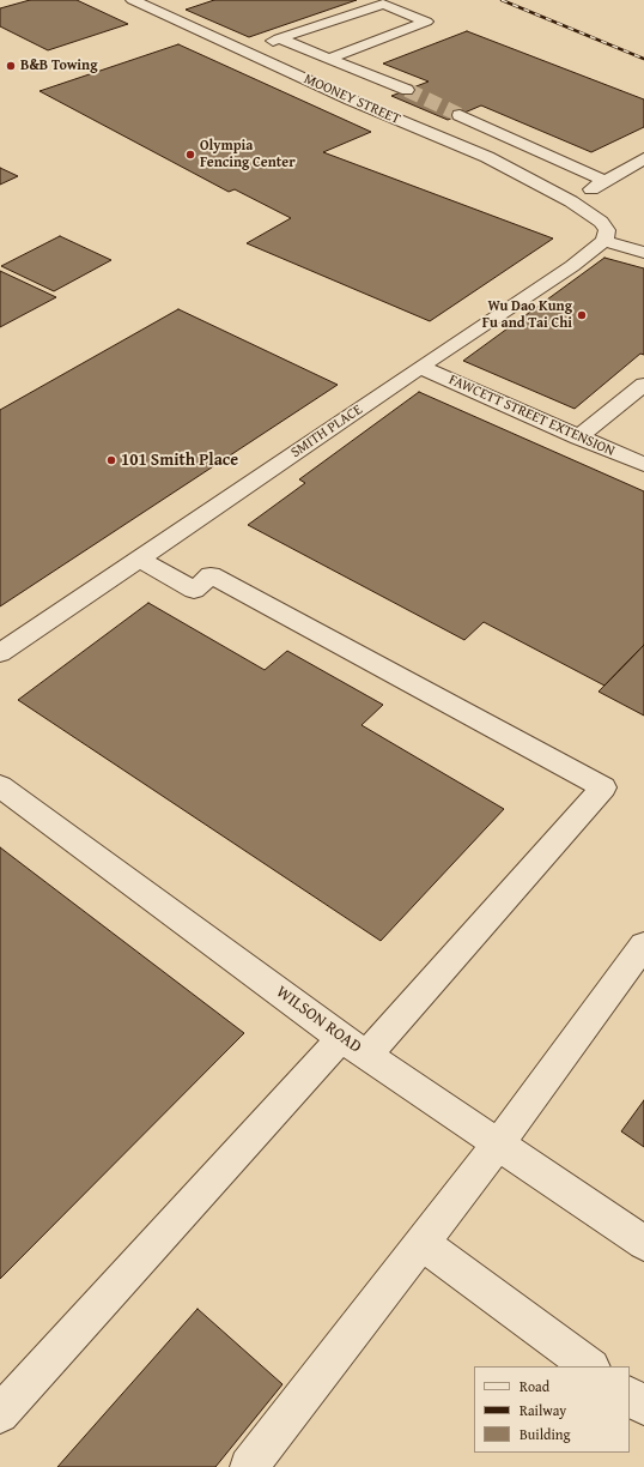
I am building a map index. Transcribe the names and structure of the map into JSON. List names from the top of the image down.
{
  "streets": {
    "street": [
      "MOONEY STREET",
      "FAWCETT STREET EXTENSION",
      "SMITH PLACE",
      "WILSON ROAD"
    ]
  },
  "crossings": [
    ["FAWCETT STREET EXTENSION", "SMITH PLACE"]
  ],
  "places": [
    "B&B Towing",
    "Olympia Fencing Center",
    "Wu Dao Kung Fu and Tai Chi",
    "101 Smith Place"
  ],
  "legend": ["Road", "Railway", "Building"]
}
